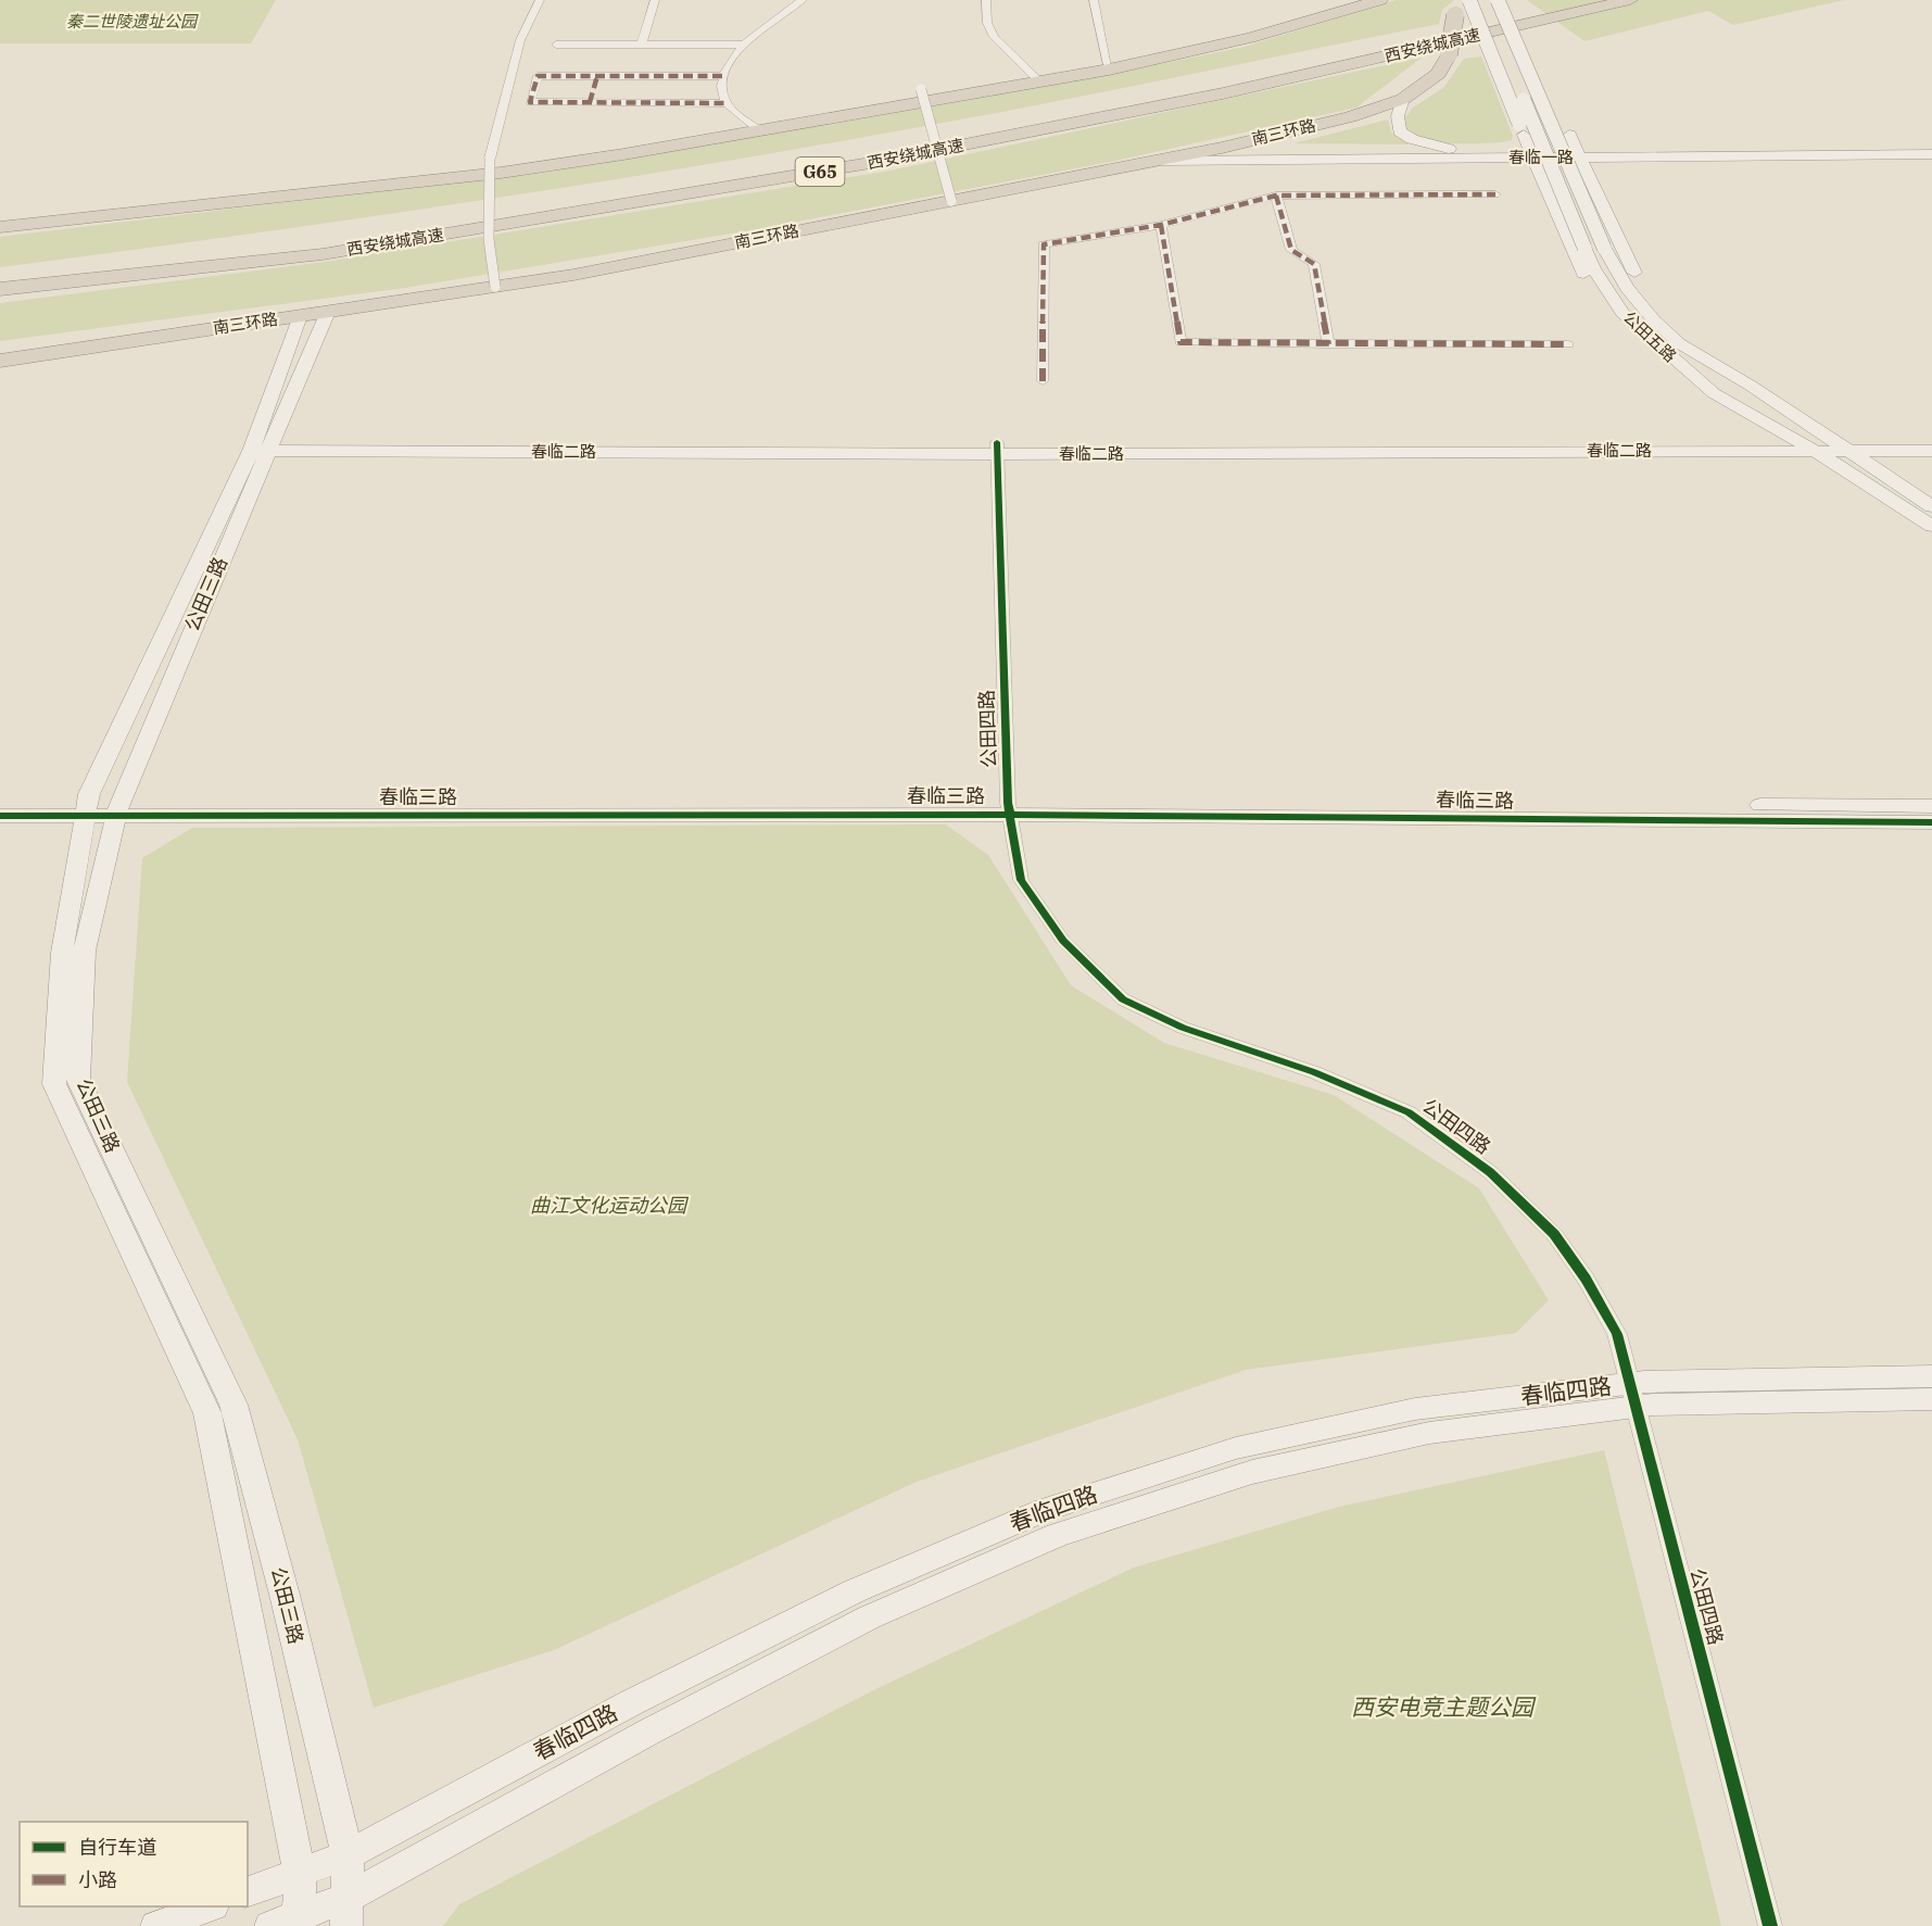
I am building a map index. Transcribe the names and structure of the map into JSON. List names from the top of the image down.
{
  "streets": {
    "highway": ["西安绕城高速", "南三环路", "G65"],
    "street": [
      "春临一路",
      "公田五路",
      "春临二路",
      "公田三路",
      "公田四路",
      "春临三路",
      "春临四路"
    ]
  },
  "crossings": [
    ["南三环路", "春临一路"],
    ["南三环路", "公田三路"],
    ["公田五路", "春临二路"],
    ["春临二路", "公田三路"],
    ["春临二路", "公田四路"],
    ["公田三路", "春临三路"],
    ["公田三路", "春临四路"],
    ["公田四路", "春临三路"],
    ["公田四路", "春临四路"]
  ],
  "parks": ["秦二世陵遗址公园", "曲江文化运动公园", "西安电竞主题公园"],
  "legend": ["自行车道", "小路"]
}
